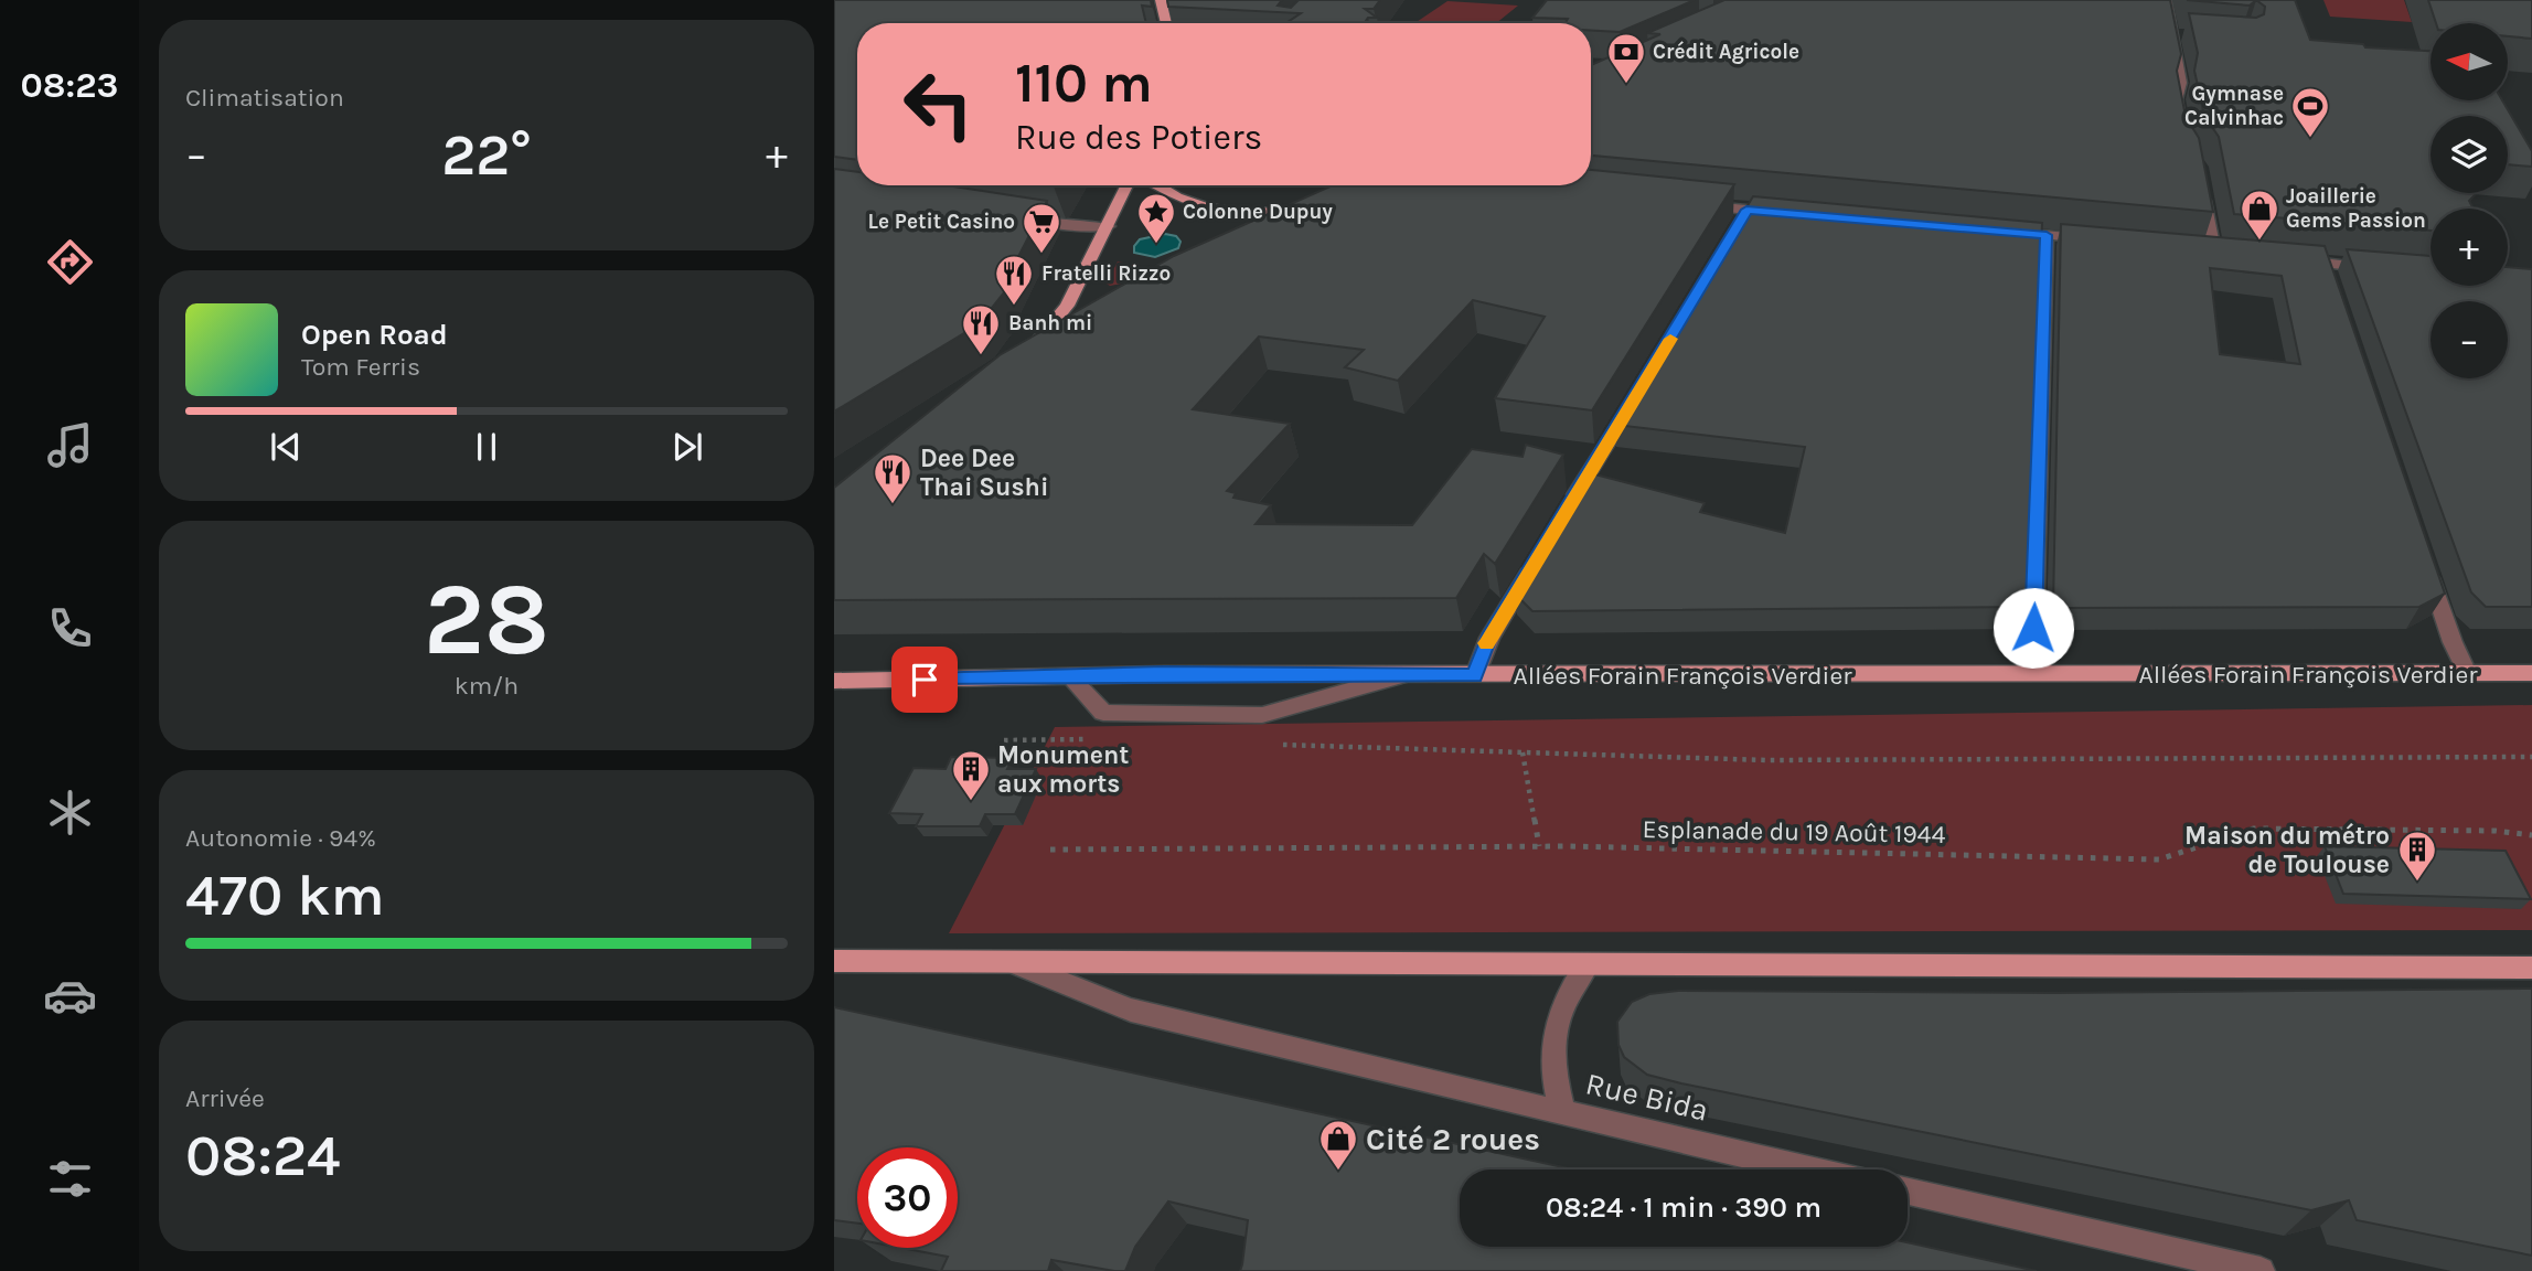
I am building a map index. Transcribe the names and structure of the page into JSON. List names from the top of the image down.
{
  "streets": {
    "main road": ["Allées Forain François Verdier"],
    "street": ["Rue Bida"],
    "path": ["Esplanade du 19 Août 1944"]
  },
  "places": {
    "bank": ["Crédit Agricole"],
    "sports": ["Gymnase Calvinhac"],
    "shop": ["Joaillerie Gems Passion", "Cité 2 roues"],
    "place": ["Colonne Dupuy"],
    "supermarket": ["Le Petit Casino"],
    "restaurant": ["Fratelli Rizzo", "Banh mi", "Dee Dee Thai Sushi"],
    "building": ["Monument aux morts", "Maison du métro de Toulouse"]
  },
  "north": "left",
  "page": {
    "tabs": "08:23",
    "tile": [
      "Climatisation",
      ["28", "km/h"],
      ["Autonomie · 94%", "470 km"],
      ["Arrivée", "08:24"]
    ],
    "map_buttons": ["+", "−"],
    "turn": ["110 m", "Rue des Potiers"],
    "heat": ["−", "22°", "+"],
    "song": ["Open Road", "Tom Ferris"],
    "limit": "30",
    "trip": "08:24 · 1 min · 390 m"
  }
}
